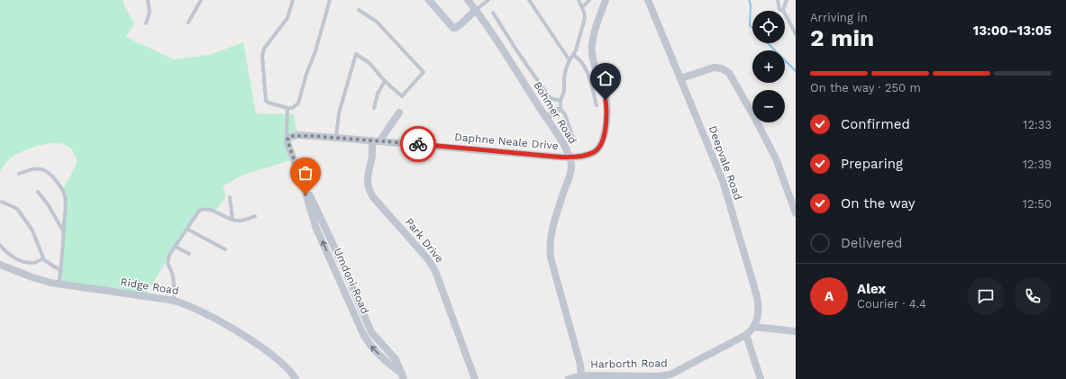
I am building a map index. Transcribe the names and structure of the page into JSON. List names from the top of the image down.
{
  "streets": {
    "street": [
      "Bohmer Road",
      "Daphne Neale Drive",
      "Deepvale Road",
      "Park Drive",
      "Umdoni Road",
      "Ridge Road",
      "Harborth Road"
    ]
  },
  "crossings": [
    ["Bohmer Road", "Daphne Neale Drive"],
    ["Bohmer Road", "Harborth Road"],
    ["Daphne Neale Drive", "Park Drive"],
    ["Daphne Neale Drive", "Umdoni Road"],
    ["Deepvale Road", "Harborth Road"]
  ],
  "page": {
    "heading": ["2 min", "Arriving in", "13:00–13:05"],
    "panel": ["Alex", "Courier · 4.4"],
    "map_buttons": ["+", "−"],
    "bar": "On the way · 250 m",
    "list": [
      ["Confirmed", "12:33"],
      ["Preparing", "12:39"],
      ["On the way", "12:50"],
      "Delivered"
    ],
    "round": "A"
  }
}
